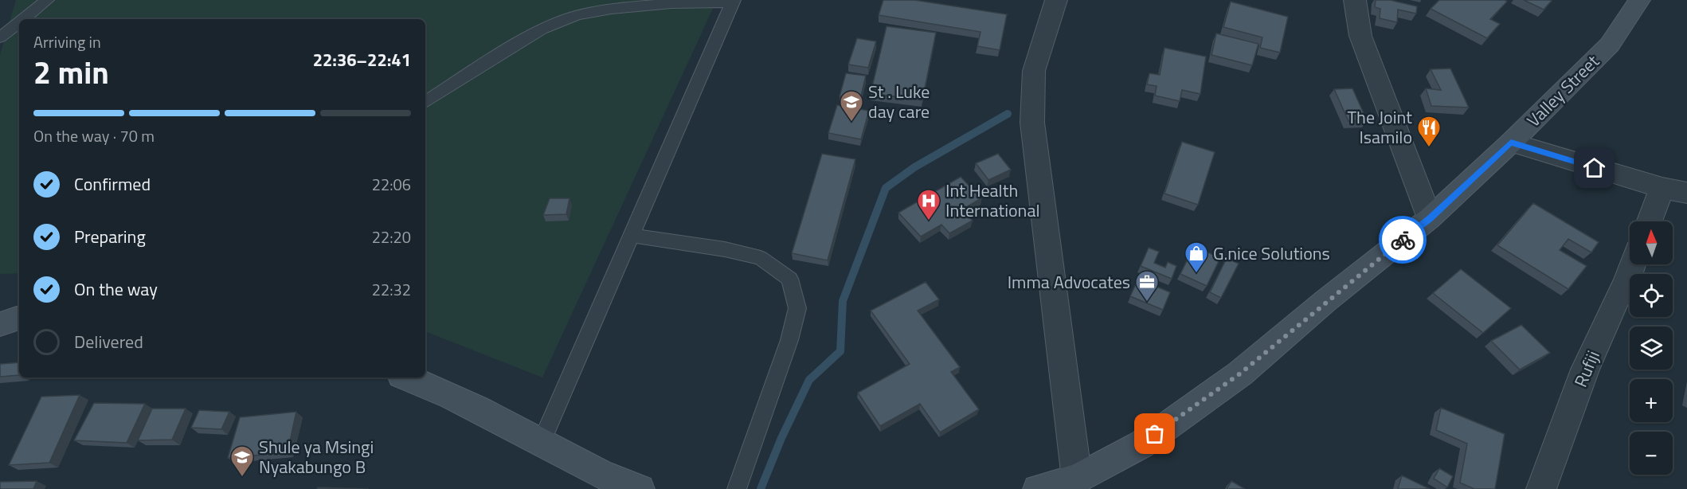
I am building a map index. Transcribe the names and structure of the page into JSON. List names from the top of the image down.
{
  "streets": {
    "main road": ["Valley Street"],
    "street": ["Rufiji"]
  },
  "places": {
    "school or university": ["St . Luke day care", "Shule ya Msingi Nyakabungo B"],
    "restaurant": ["The Joint Isamilo"],
    "hospital": ["Int Health International"],
    "shop": ["G.nice Solutions"],
    "office": ["Imma Advocates"]
  },
  "north": "top",
  "page": {
    "heading": ["2 min", "Arriving in", "22:36–22:41"],
    "bar": "On the way · 70 m",
    "list": [
      ["Confirmed", "22:06"],
      ["Preparing", "22:20"],
      ["On the way", "22:32"],
      "Delivered"
    ],
    "map_buttons": ["+", "−"]
  }
}
